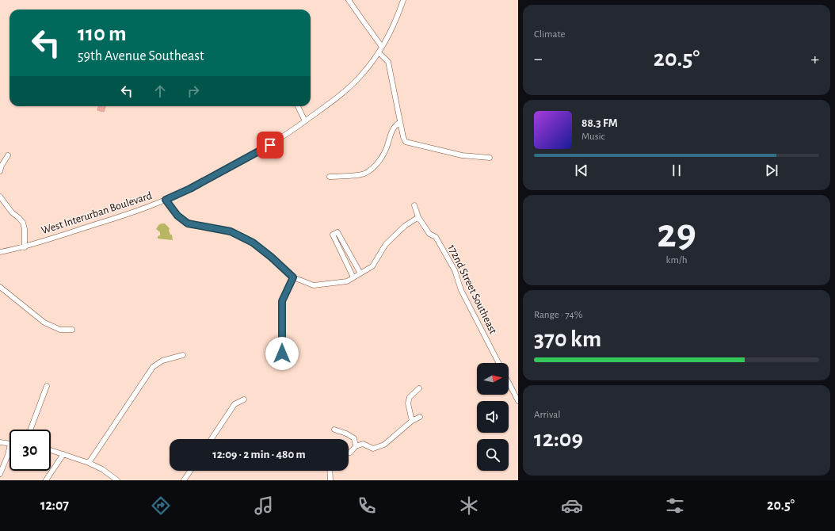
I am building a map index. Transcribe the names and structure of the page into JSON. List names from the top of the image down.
{
  "streets": {
    "street": ["West Interurban Boulevard", "172nd Street Southeast"]
  },
  "north": "right",
  "page": {
    "tile": [
      "Climate",
      ["29", "km/h"],
      ["Range · 74%", "370 km"],
      ["Arrival", "12:09"]
    ],
    "turn": ["110 m", "59th Avenue Southeast"],
    "heat": ["−", "20.5°", "+"],
    "song": ["88.3 FM", "Music"],
    "limit": "30",
    "trip": "12:09 · 2 min · 480 m",
    "tabs": ["12:07", "20.5°"]
  }
}
